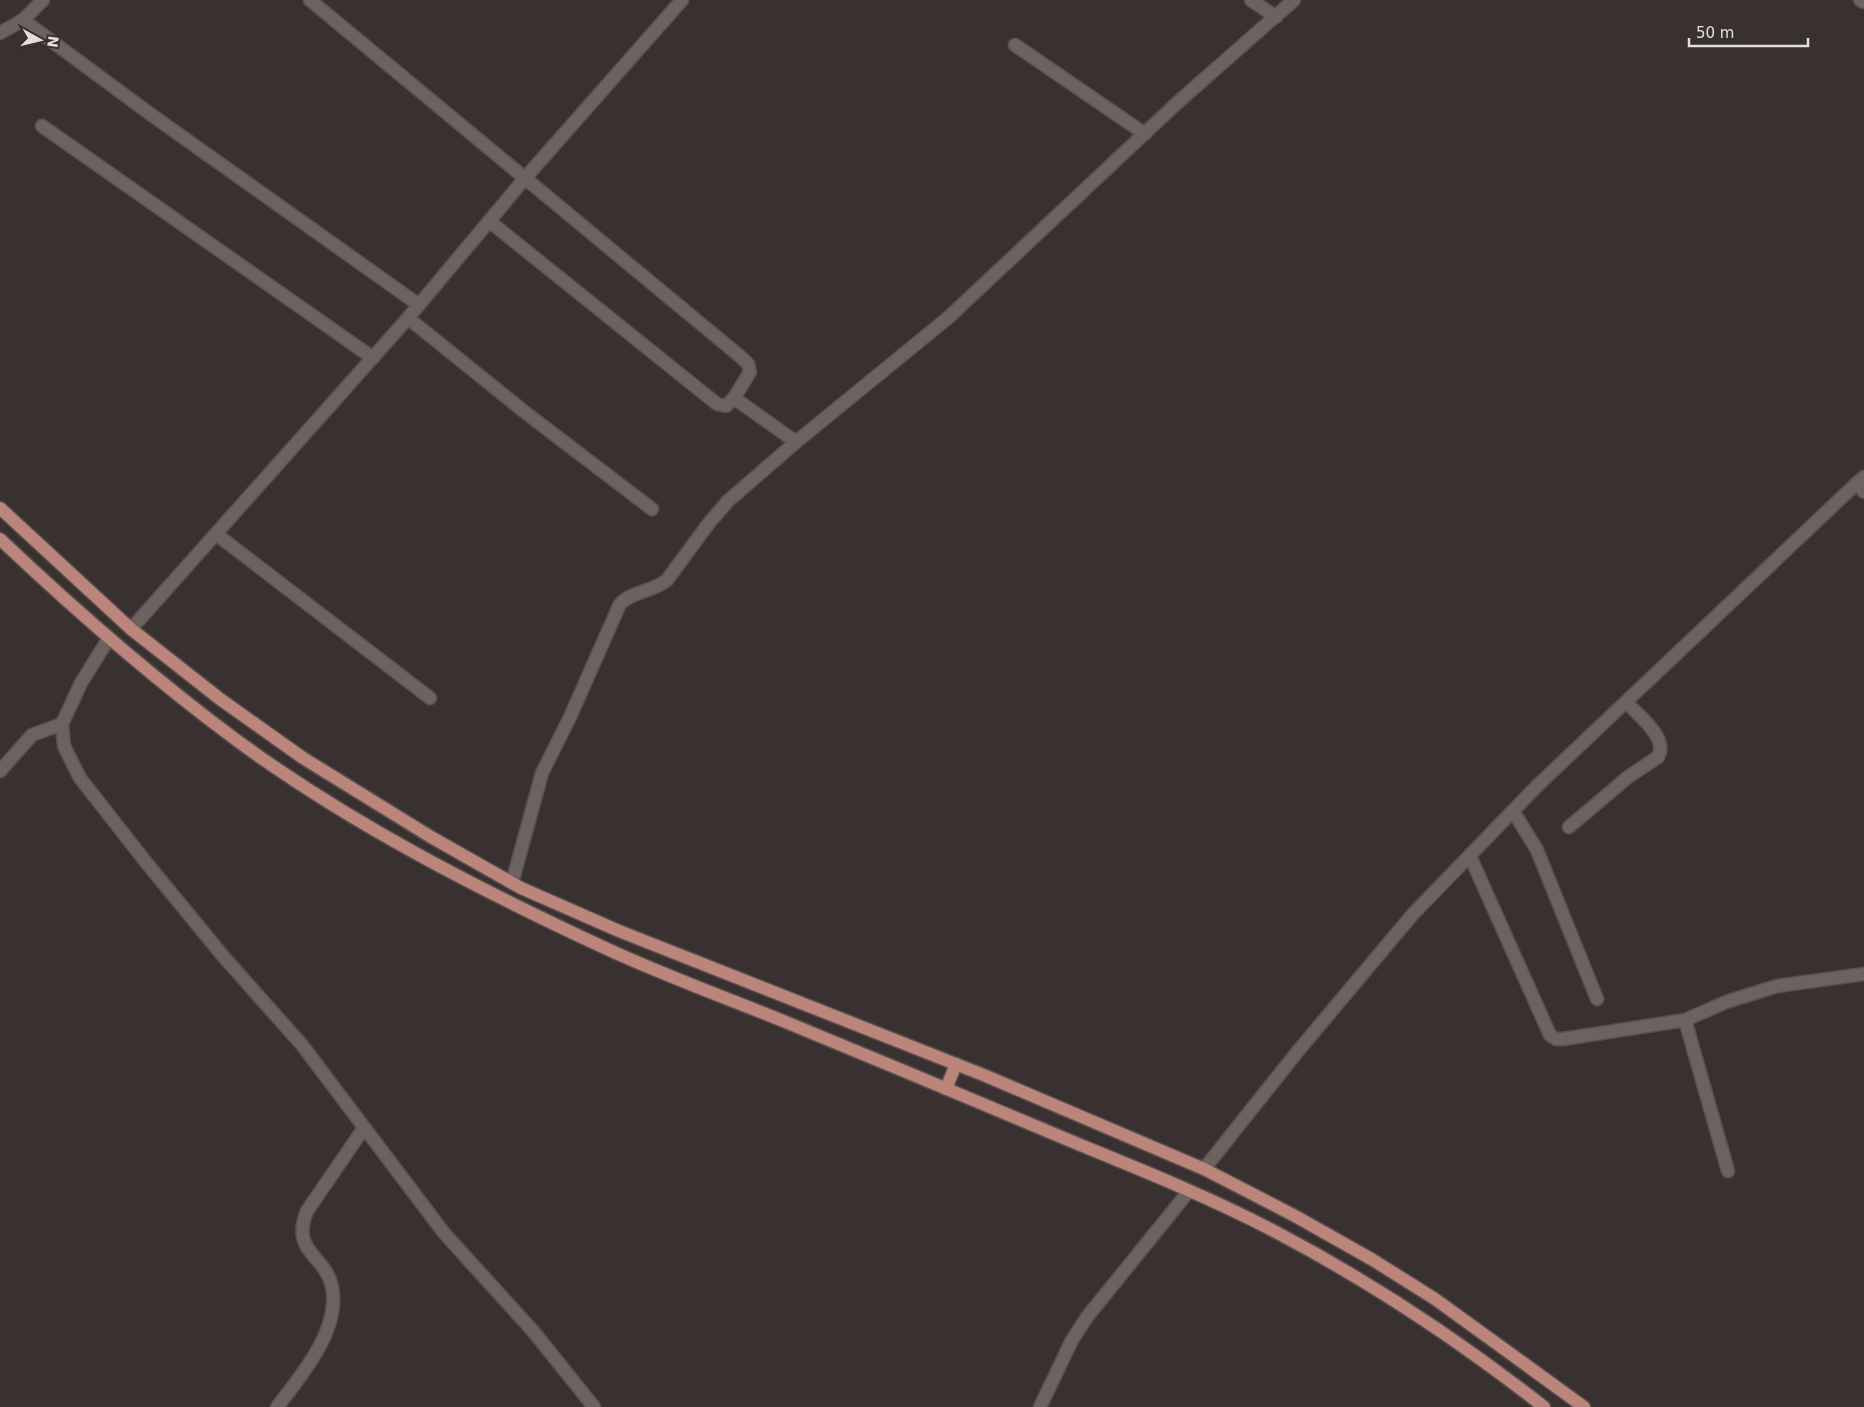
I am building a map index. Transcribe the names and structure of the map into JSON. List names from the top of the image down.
{
  "scale_bar": "50 m",
  "north": "right"
}
